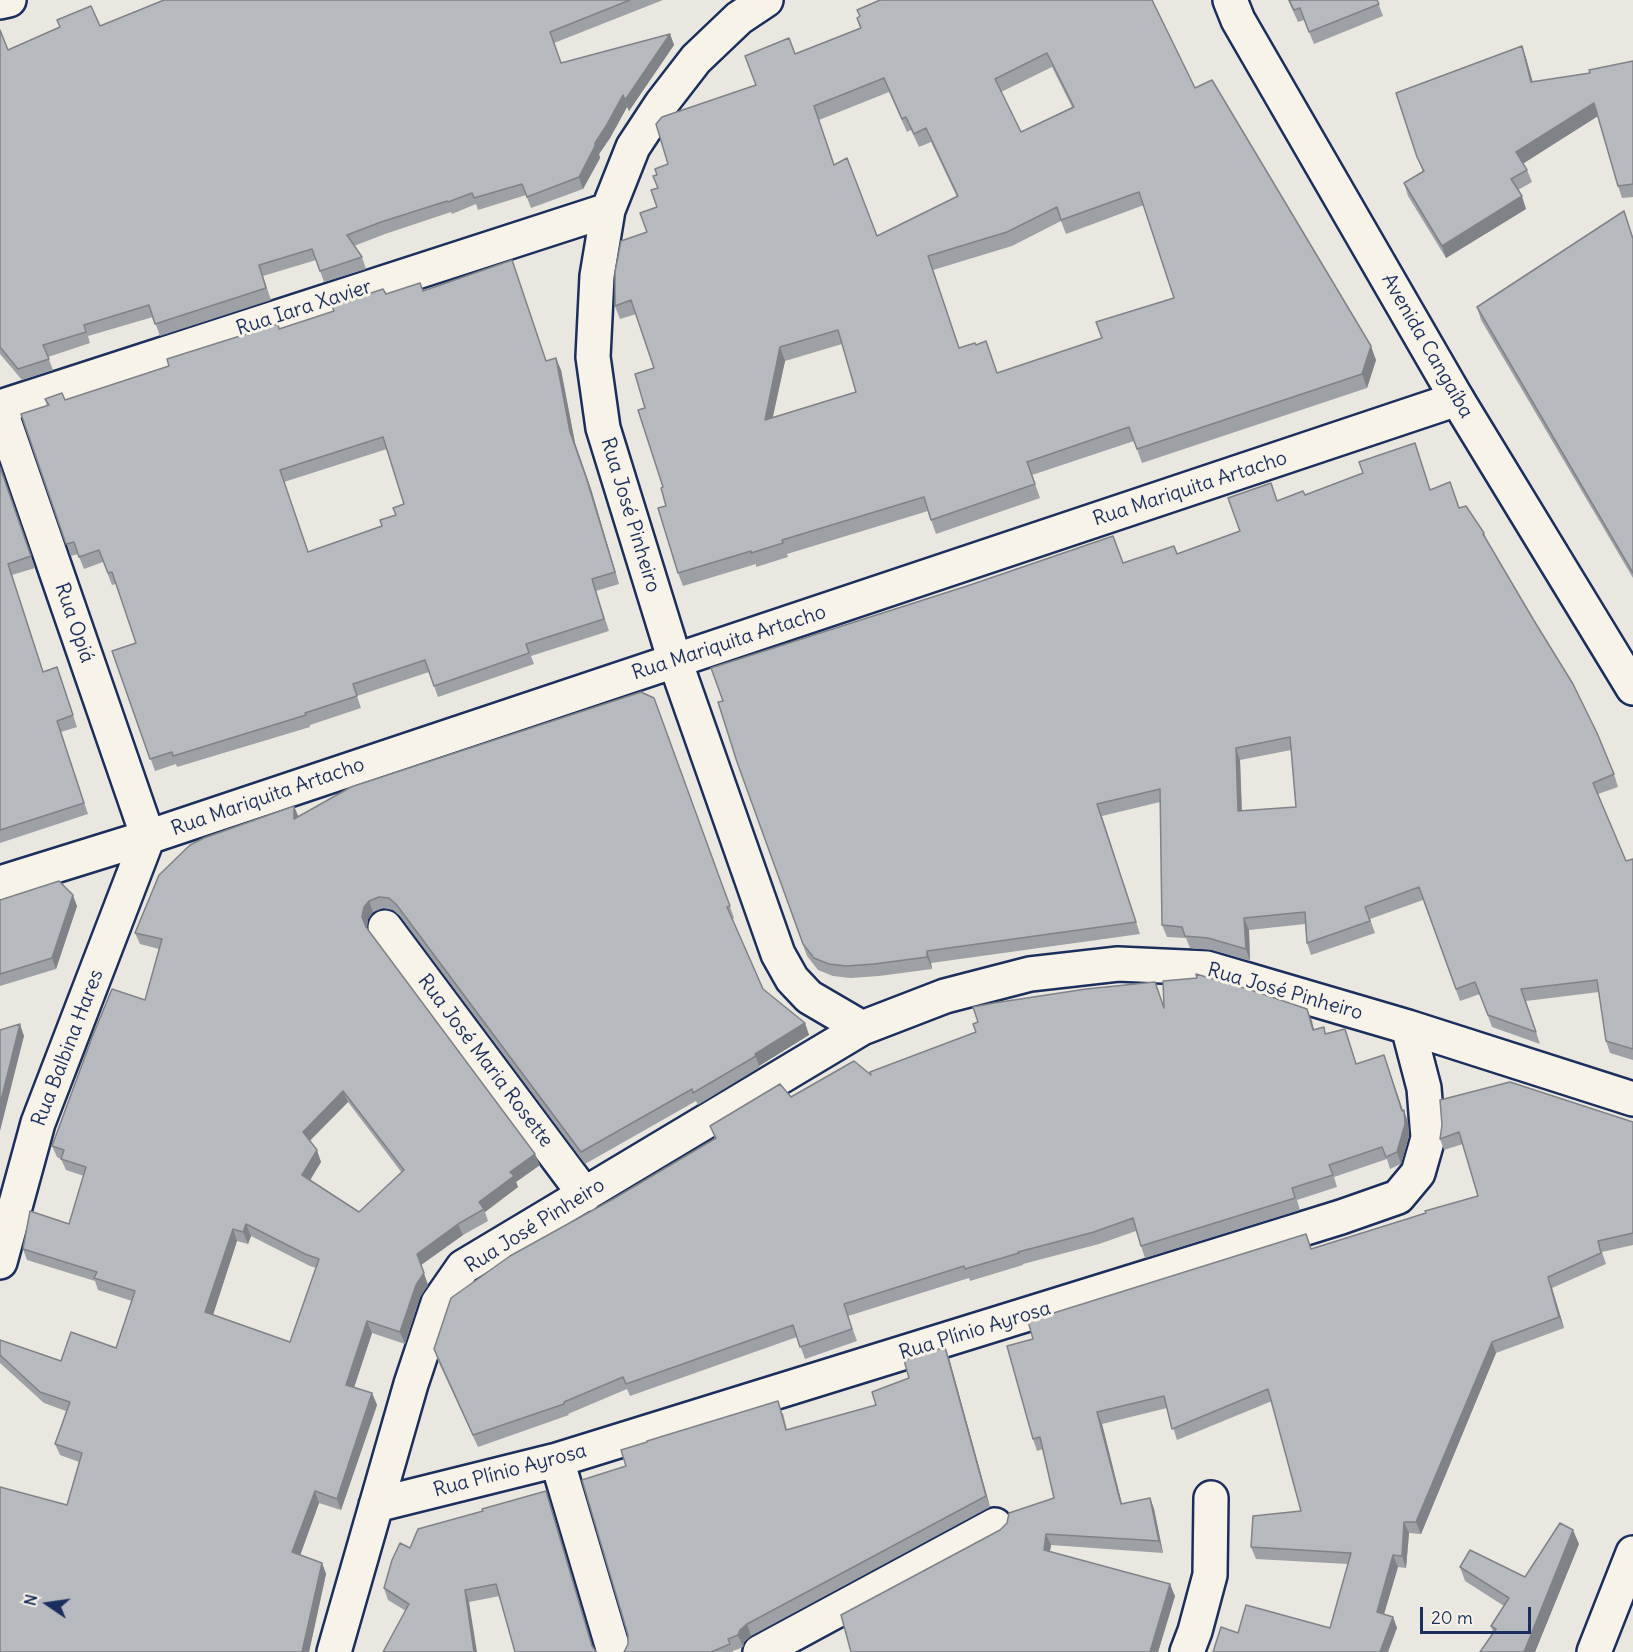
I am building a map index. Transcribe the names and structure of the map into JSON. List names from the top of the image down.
{
  "streets": {
    "street": [
      "Rua Iara Xavier",
      "Avenida Cangaíba",
      "Rua Mariquita Artacho",
      "Rua José Pinheiro",
      "Rua Opiá",
      "Rua Balbina Hares",
      "Rua José Maria Rosette",
      "Rua Plínio Ayrosa"
    ]
  },
  "crossings": [
    ["Rua Iara Xavier", "Rua José Pinheiro"],
    ["Rua Iara Xavier", "Rua Opiá"],
    ["Avenida Cangaíba", "Rua Mariquita Artacho"],
    ["Rua Mariquita Artacho", "Rua José Pinheiro"],
    ["Rua Mariquita Artacho", "Rua Opiá"],
    ["Rua Mariquita Artacho", "Rua Balbina Hares"],
    ["Rua José Pinheiro", "Rua José Maria Rosette"],
    ["Rua José Pinheiro", "Rua Plínio Ayrosa"],
    ["Rua Opiá", "Rua Balbina Hares"]
  ],
  "scale_bar": "20 m",
  "north": "left"
}
